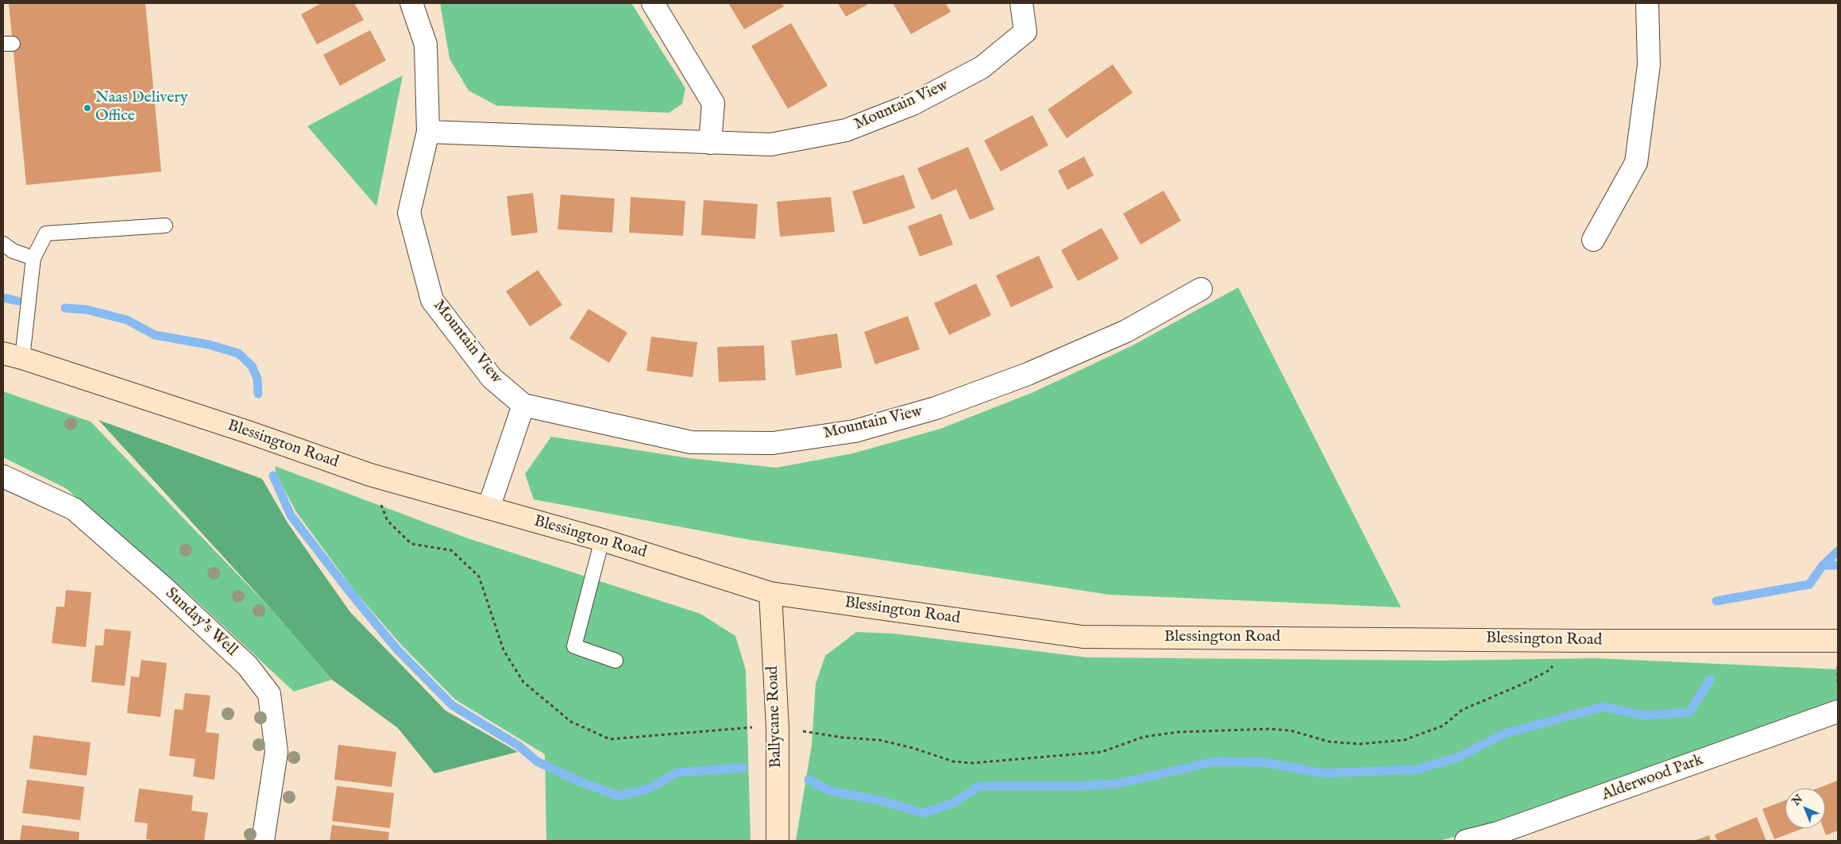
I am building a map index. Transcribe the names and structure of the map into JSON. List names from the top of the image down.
{
  "streets": {
    "main road": ["Blessington Road", "Ballycane Road"],
    "street": ["Mountain View", "Sunday's Well", "Alderwood Park"]
  },
  "crossings": [
    ["Blessington Road", "Ballycane Road"]
  ],
  "places": ["Naas Delivery Office"],
  "north": "top left"
}
